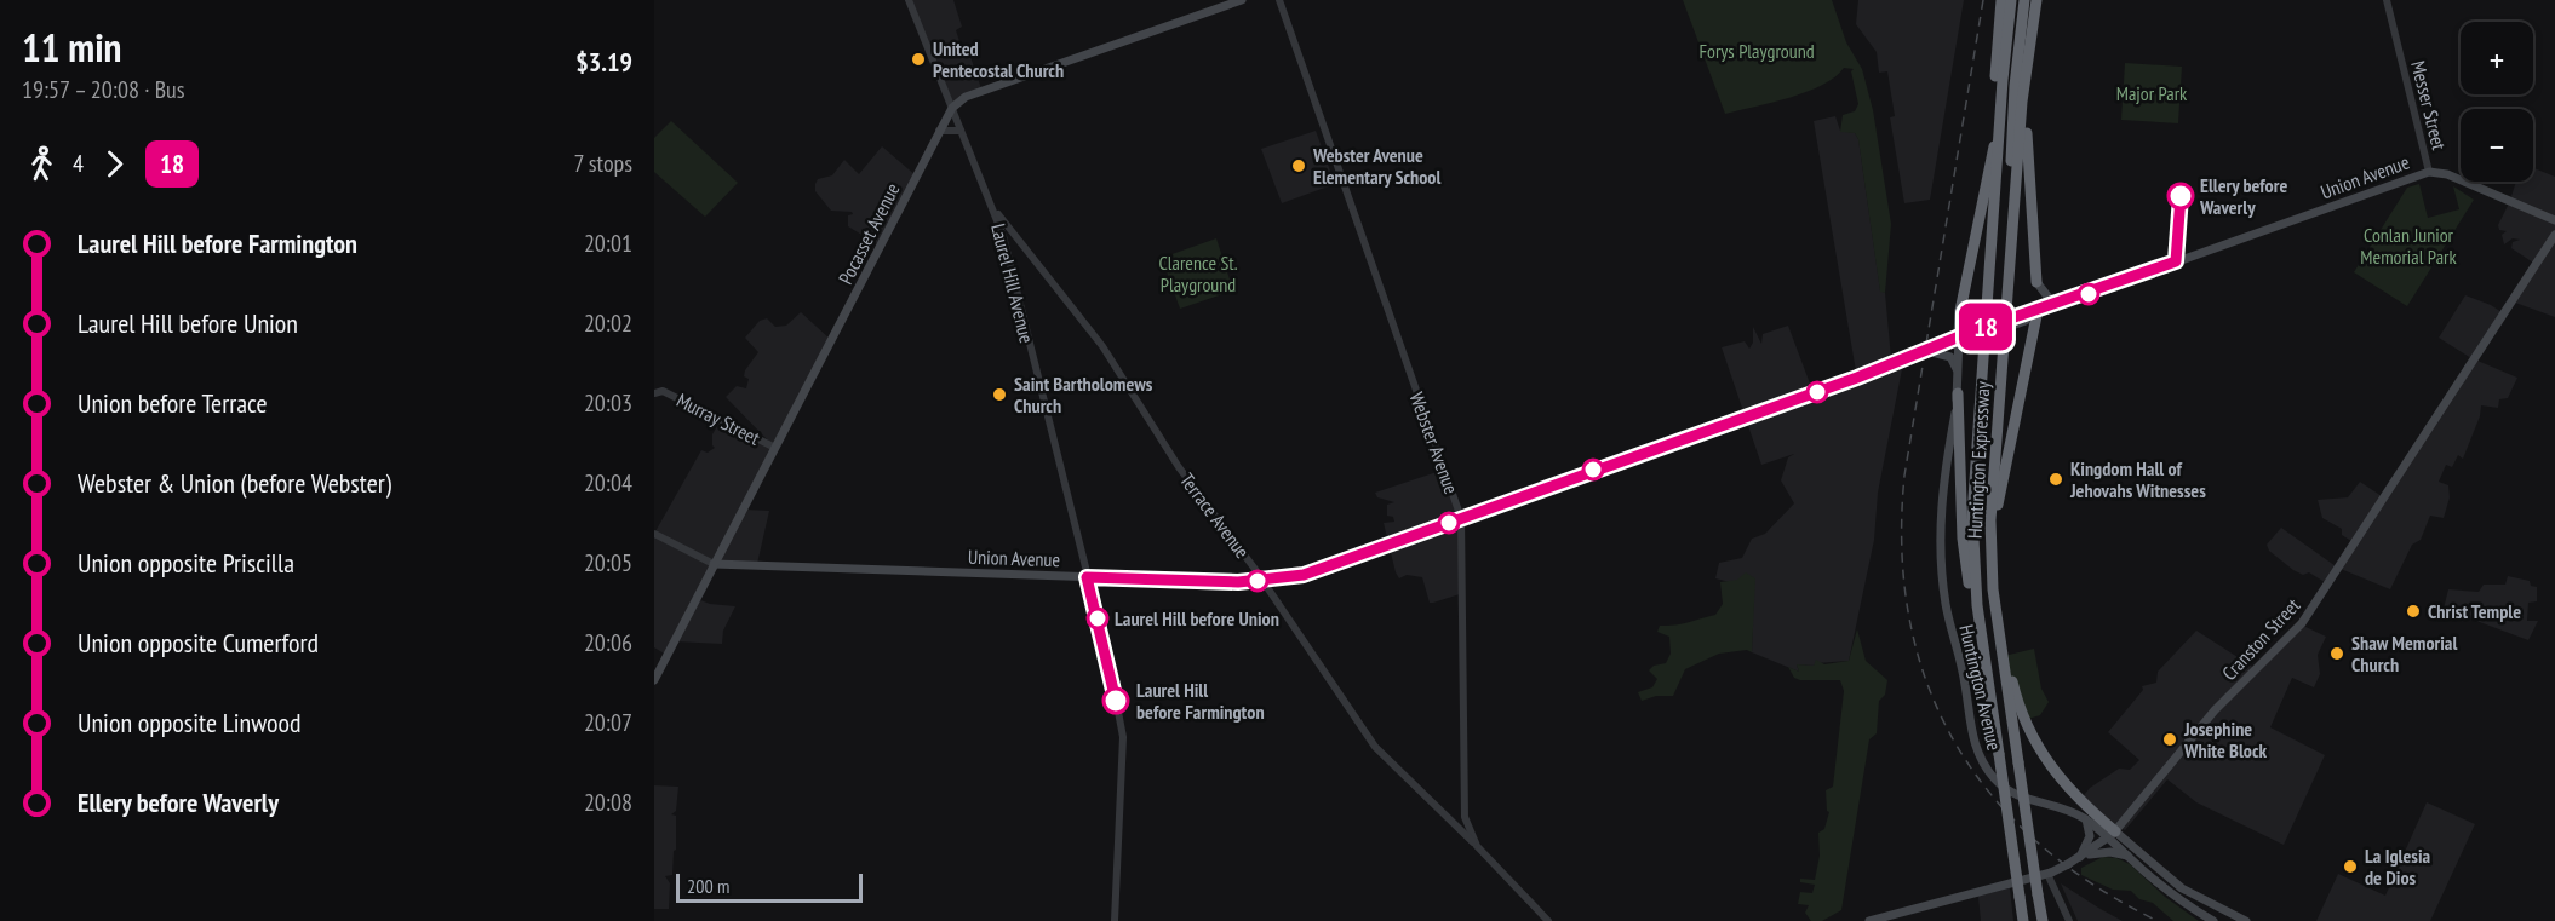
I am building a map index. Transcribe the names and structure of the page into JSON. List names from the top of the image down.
{
  "streets": {
    "highway": ["Huntington Expressway"],
    "main road": [
      "Messer Street",
      "Union Avenue",
      "Pocasset Avenue",
      "Cranston Street",
      "Huntington Avenue"
    ],
    "street": [
      "Laurel Hill Avenue",
      "Murray Street",
      "Webster Avenue",
      "Terrace Avenue"
    ]
  },
  "crossings": [
    ["Messer Street", "Union Avenue"],
    ["Union Avenue", "Pocasset Avenue"],
    ["Union Avenue", "Laurel Hill Avenue"],
    ["Union Avenue", "Webster Avenue"],
    ["Union Avenue", "Terrace Avenue"],
    ["Union Avenue", "Huntington Avenue"],
    ["Pocasset Avenue", "Laurel Hill Avenue"],
    ["Pocasset Avenue", "Murray Street"],
    ["Laurel Hill Avenue", "Terrace Avenue"],
    ["Webster Avenue", "Terrace Avenue"],
    ["Cranston Street", "Huntington Avenue"]
  ],
  "parks": [
    "Forys Playground",
    "Major Park",
    "Conlan Junior Memorial Park",
    "Clarence St. Playground"
  ],
  "places": [
    "United Pentecostal Church",
    "Webster Avenue Elementary School",
    "Ellery before Waverly",
    "Saint Bartholomews Church",
    "Kingdom Hall of Jehovahs Witnesses",
    "Christ Temple",
    "Laurel Hill before Union",
    "Shaw Memorial Church",
    "Laurel Hill before Farmington",
    "Josephine White Block",
    "La Iglesia de Dios"
  ],
  "lines": ["bus line 18"],
  "scale_bar": "200 m",
  "page": {
    "heading": ["11 min", "19:57 – 20:08 · Bus", "$3.19"],
    "on_map": "18",
    "map_buttons": ["+", "−"],
    "legs": ["4", "18", "7 stops"],
    "list": [
      {
        "name": "Laurel Hill before Farmington",
        "value": "20:01"
      },
      {
        "name": "Laurel Hill before Union",
        "value": "20:02"
      },
      {
        "name": "Union before Terrace",
        "value": "20:03"
      },
      {
        "name": "Webster & Union (before Webster)",
        "value": "20:04"
      },
      {
        "name": "Union opposite Priscilla",
        "value": "20:05"
      },
      {
        "name": "Union opposite Cumerford",
        "value": "20:06"
      },
      {
        "name": "Union opposite Linwood",
        "value": "20:07"
      },
      {
        "name": "Ellery before Waverly",
        "value": "20:08"
      }
    ],
    "scale": "200 m"
  }
}
